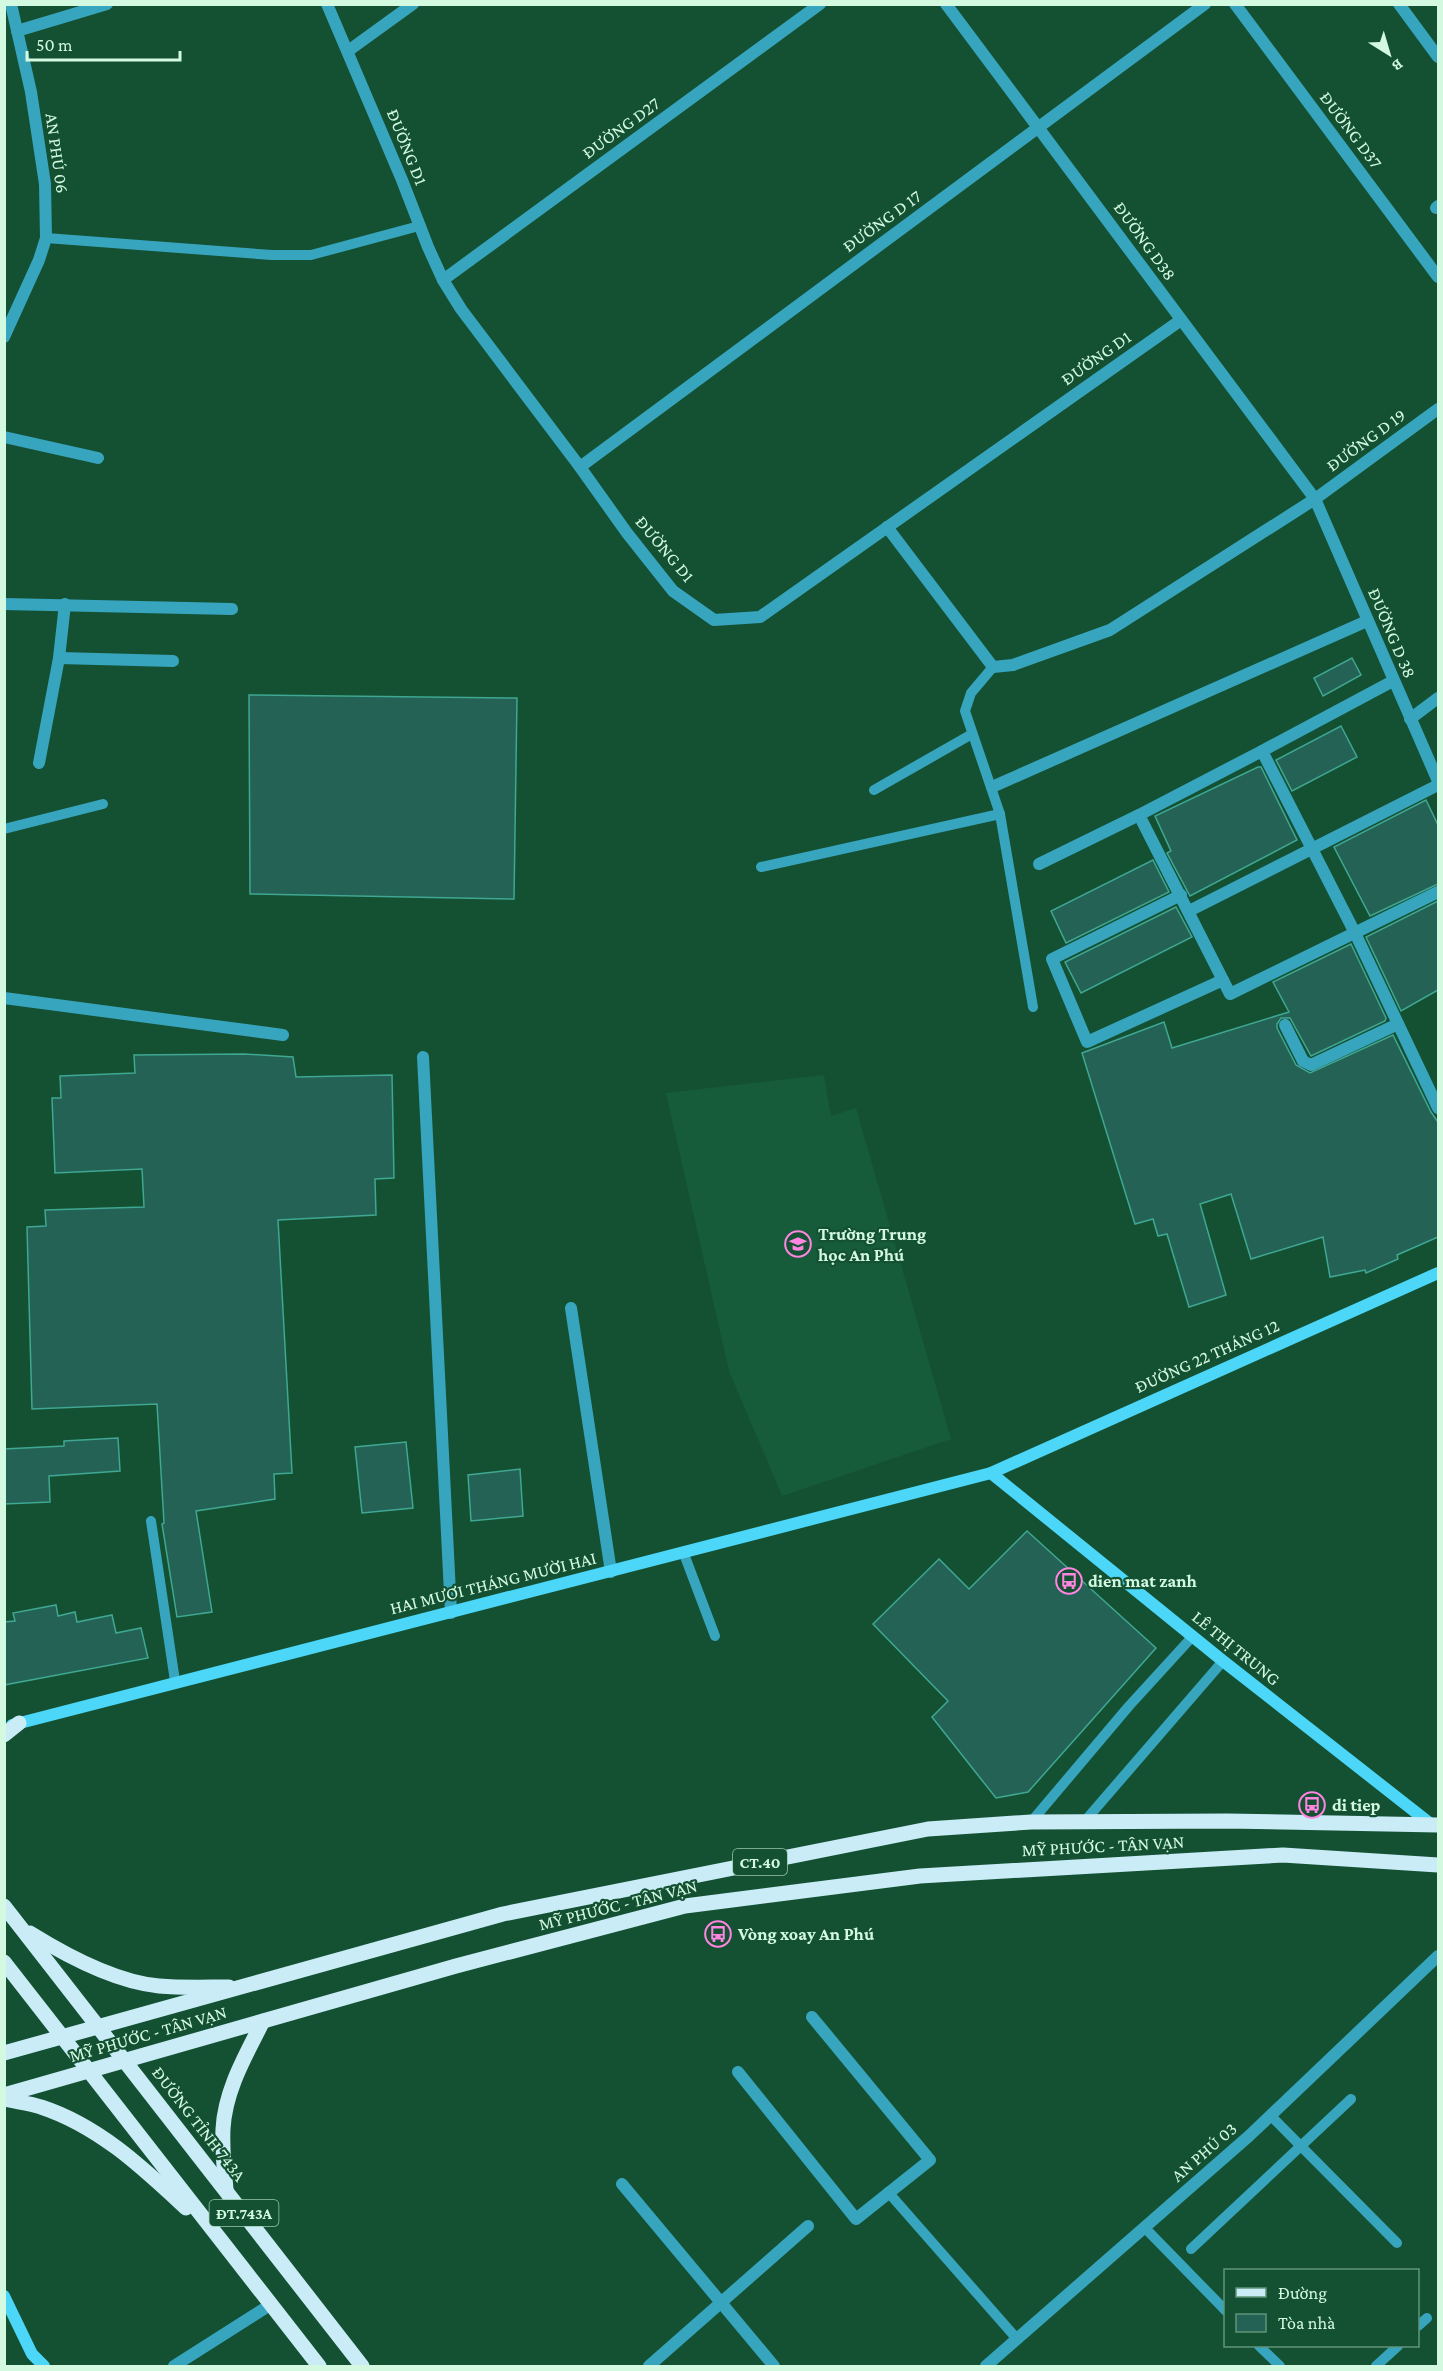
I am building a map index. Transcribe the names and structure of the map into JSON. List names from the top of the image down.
{
  "streets": {
    "main road": [
      "ĐƯỜNG 22 THÁNG 12",
      "HAI MƯƠI THÁNG MƯỜI HAI",
      "LÊ THỊ TRUNG",
      "MỸ PHƯỚC - TÂN VẠN",
      "CT.40",
      "ĐƯỜNG TỈNH 743A",
      "ĐT.743A"
    ],
    "street": [
      "ĐƯỜNG D27",
      "ĐƯỜNG D37",
      "ĐƯỜNG D1",
      "AN PHÚ 06",
      "ĐƯỜNG D 17",
      "ĐƯỜNG D38",
      "ĐƯỜNG D 19",
      "ĐƯỜNG D 38",
      "AN PHÚ 03"
    ]
  },
  "crossings": [
    ["ĐƯỜNG D27", "ĐƯỜNG D1"],
    ["ĐƯỜNG D1", "ĐƯỜNG D 17"],
    ["ĐƯỜNG D1", "ĐƯỜNG D38"],
    ["ĐƯỜNG D 17", "ĐƯỜNG D38"],
    ["ĐƯỜNG D38", "ĐƯỜNG D 19"],
    ["ĐƯỜNG D38", "ĐƯỜNG D 38"],
    ["ĐƯỜNG D 19", "ĐƯỜNG D 38"],
    ["ĐƯỜNG 22 THÁNG 12", "HAI MƯƠI THÁNG MƯỜI HAI"],
    ["ĐƯỜNG 22 THÁNG 12", "LÊ THỊ TRUNG"],
    ["HAI MƯƠI THÁNG MƯỜI HAI", "LÊ THỊ TRUNG"],
    ["LÊ THỊ TRUNG", "MỸ PHƯỚC - TÂN VẠN"],
    ["MỸ PHƯỚC - TÂN VẠN", "ĐƯỜNG TỈNH 743A"],
    ["MỸ PHƯỚC - TÂN VẠN", "ĐT.743A"]
  ],
  "places": {
    "school or university": ["Trường Trung học An Phú"],
    "bus stop": ["dien mat zanh", "di tiep", "Vòng xoay An Phú"]
  },
  "legend": ["Đường", "Tòa nhà"],
  "scale_bar": "50 m",
  "north": "bottom right"
}
